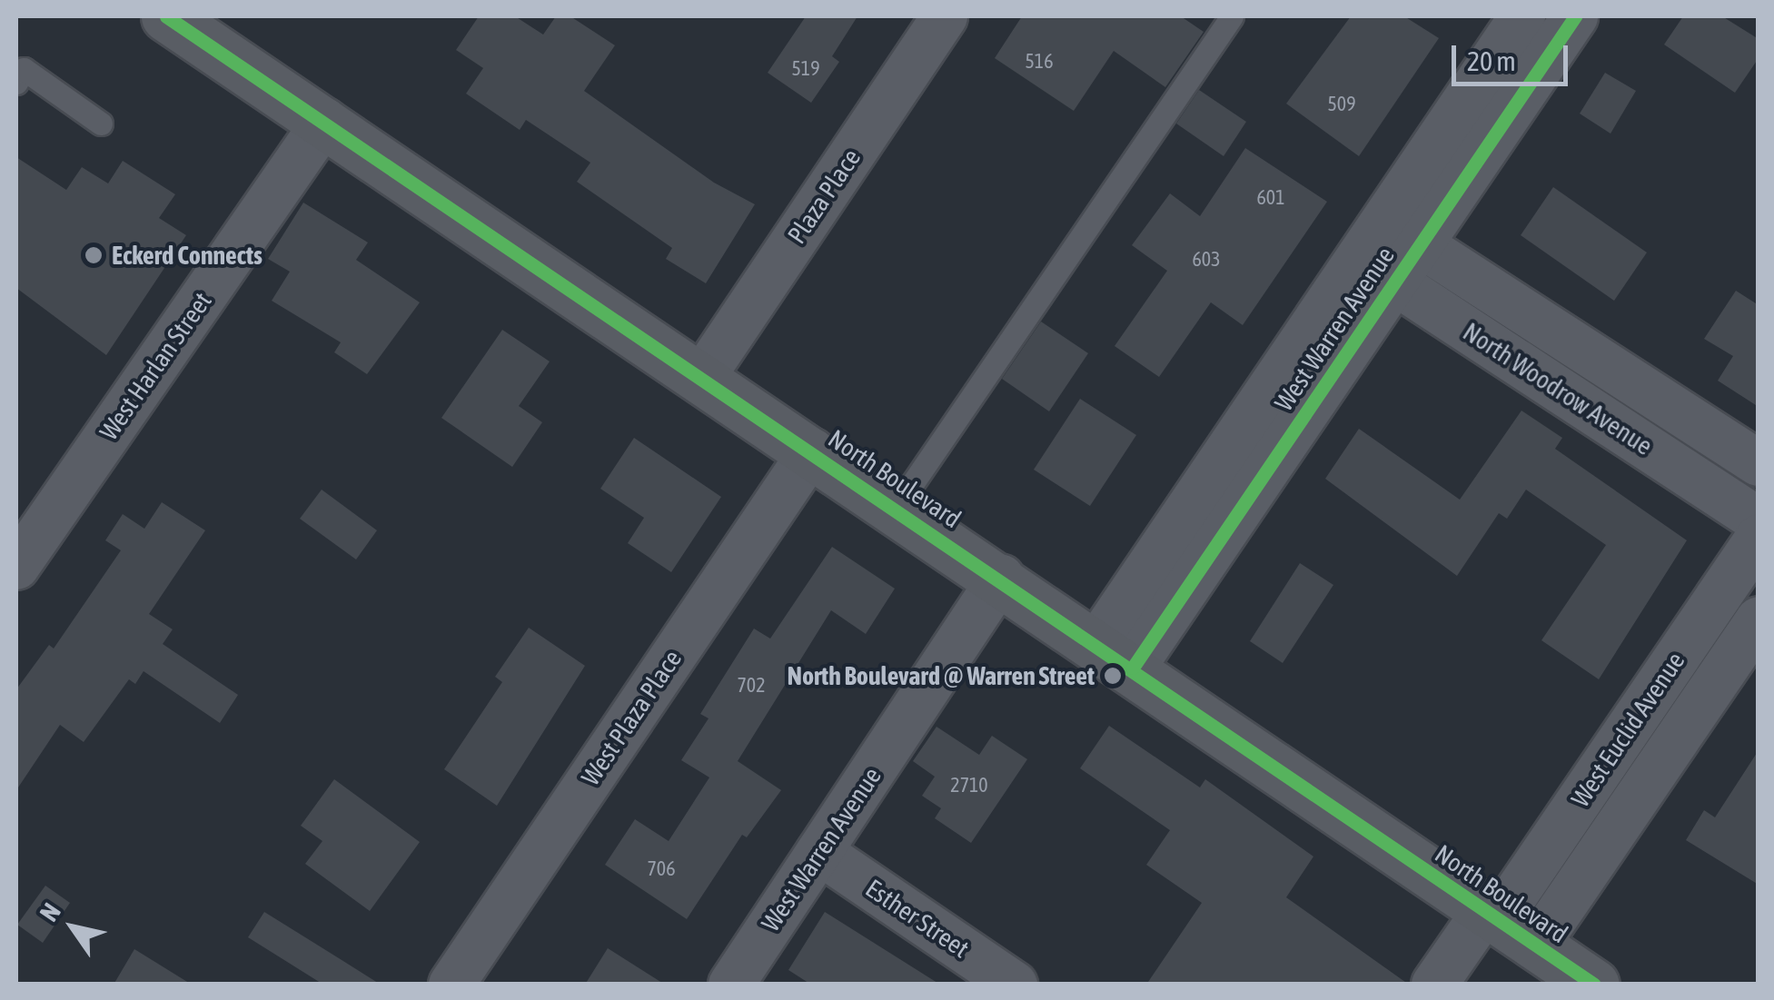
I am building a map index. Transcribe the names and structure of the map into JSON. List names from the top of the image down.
{
  "streets": {
    "street": [
      "Plaza Place",
      "West Warren Avenue",
      "West Harlan Street",
      "North Woodrow Avenue",
      "North Boulevard",
      "West Plaza Place",
      "West Euclid Avenue",
      "Esther Street"
    ]
  },
  "crossings": [
    ["Plaza Place", "North Boulevard"],
    ["West Warren Avenue", "North Woodrow Avenue"],
    ["West Warren Avenue", "North Boulevard"],
    ["West Warren Avenue", "Esther Street"],
    ["West Harlan Street", "North Boulevard"],
    ["North Boulevard", "West Plaza Place"],
    ["North Boulevard", "West Euclid Avenue"]
  ],
  "places": ["Eckerd Connects", "North Boulevard @ Warren Street"],
  "house_numbers": [
    "516",
    "519",
    "509",
    "601",
    "603",
    "702",
    "2710",
    "706"
  ],
  "scale_bar": "20 m",
  "north": "top left"
}
